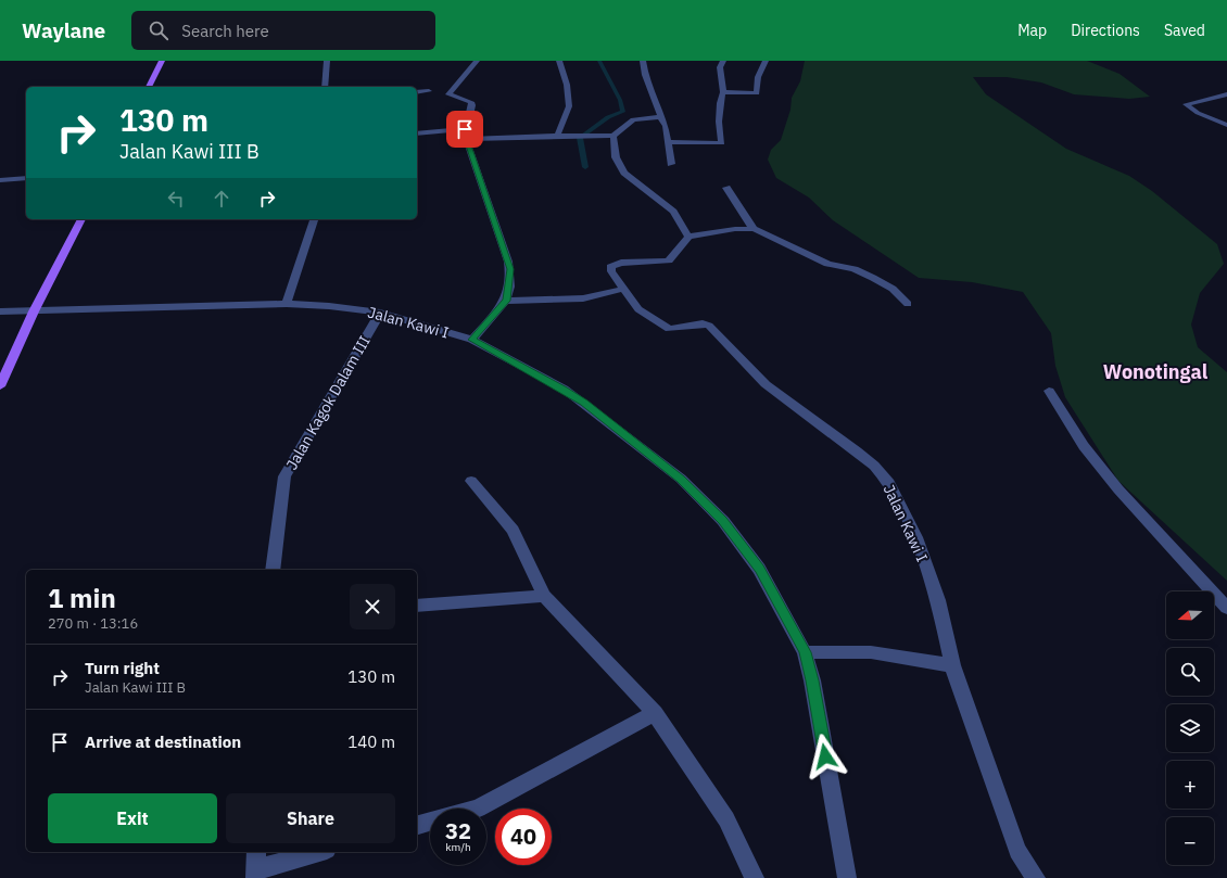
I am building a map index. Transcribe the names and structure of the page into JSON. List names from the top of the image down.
{
  "streets": {
    "street": ["Jalan Kawi I", "Jalan Kagok Dalam III"]
  },
  "crossings": [
    ["Jalan Kawi I", "Jalan Kagok Dalam III"]
  ],
  "districts": ["Wonotingal"],
  "north": "left",
  "page": {
    "header": "Waylane",
    "search": "Search here",
    "nav": ["Map", "Directions", "Saved"],
    "turn": ["130 m", "Jalan Kawi III B"],
    "heading": ["1 min", "270 m · 13:16"],
    "map_buttons": ["+", "−"],
    "list": [
      {
        "name": "Turn right",
        "note": "Jalan Kawi III B",
        "value": "130 m"
      },
      {
        "name": "Arrive at destination",
        "value": "140 m"
      }
    ],
    "buttons": ["Exit", "Share"],
    "speed": "32 km/h",
    "limit": "40"
  }
}
